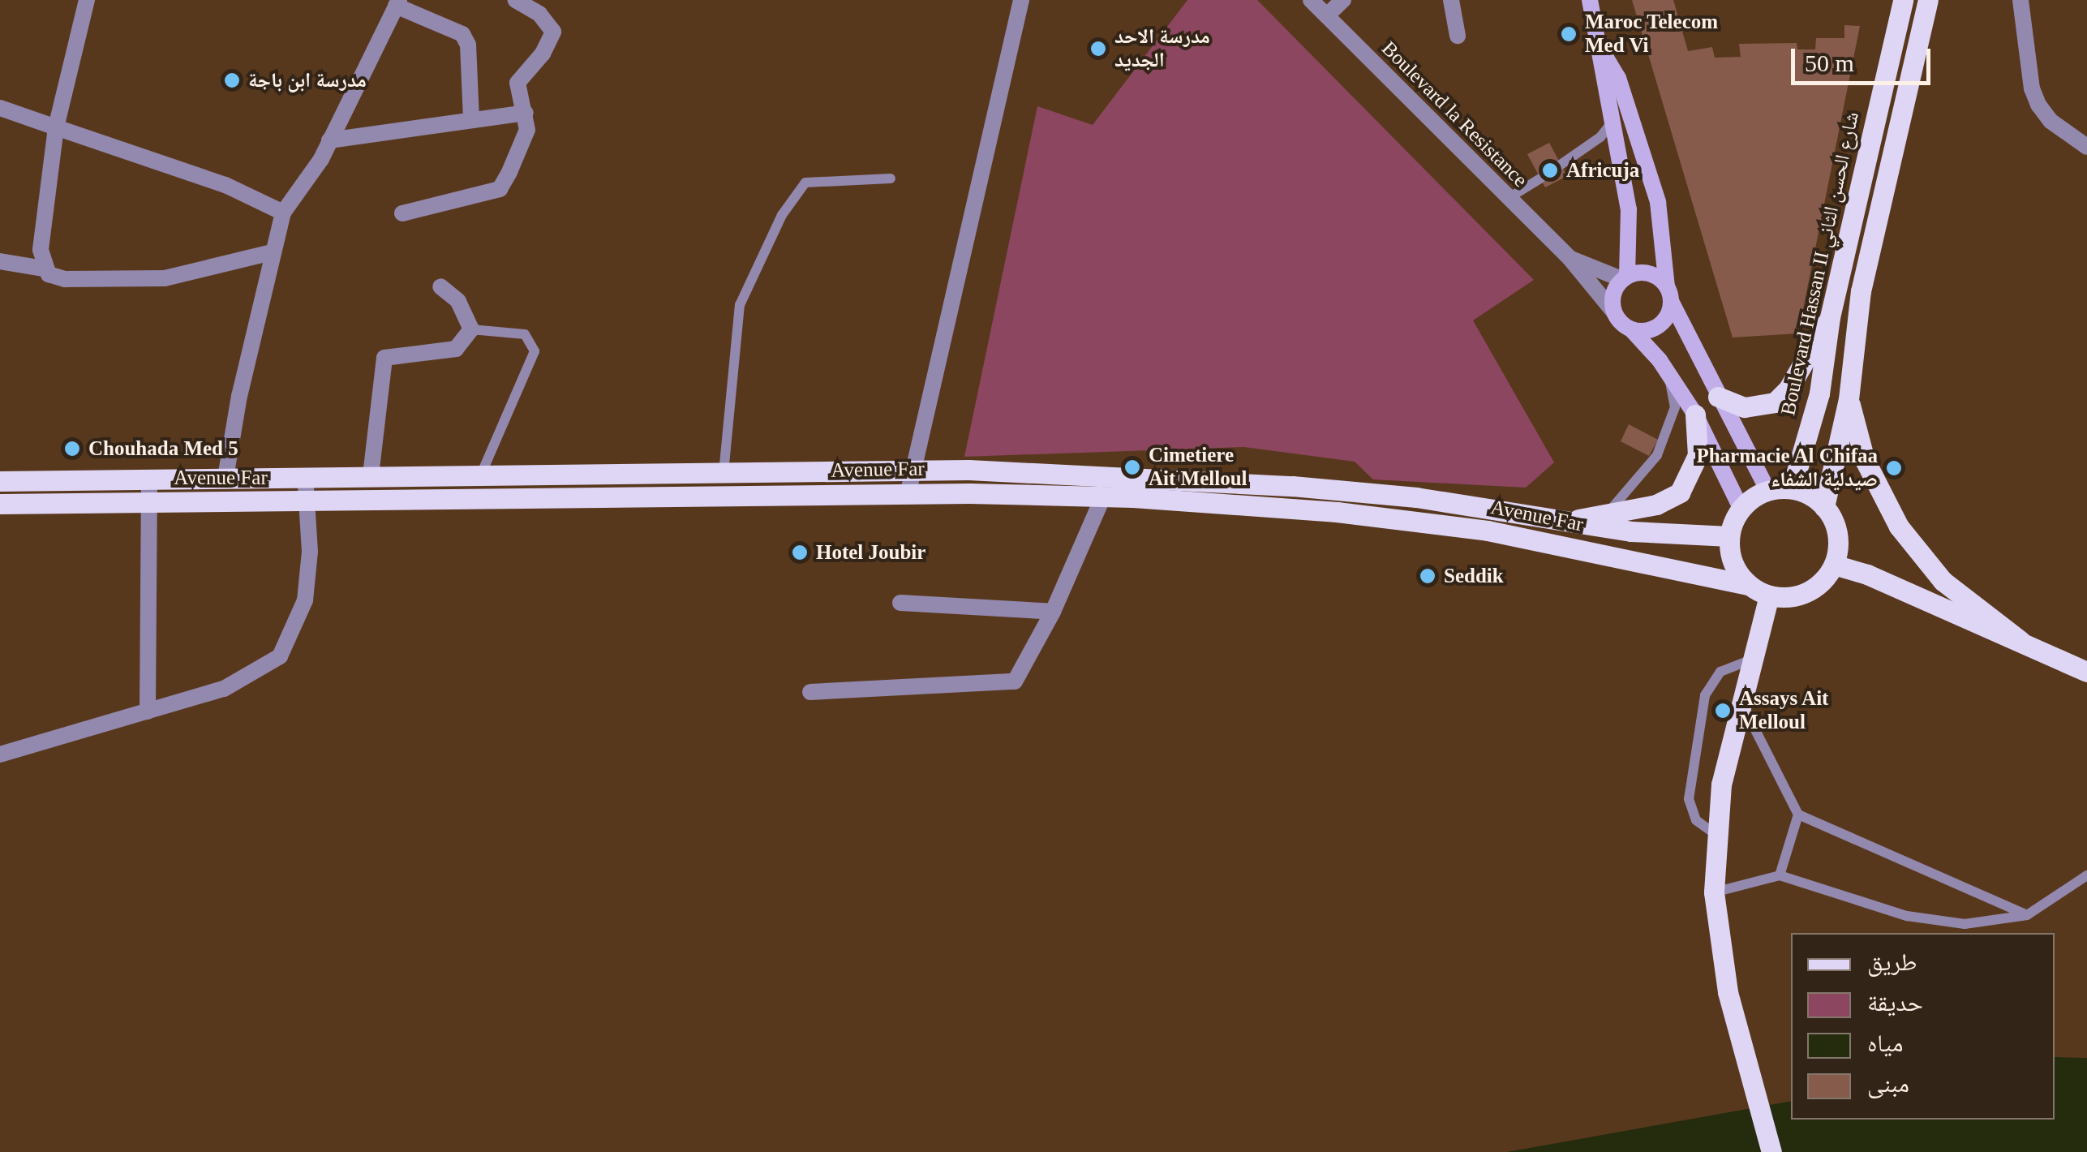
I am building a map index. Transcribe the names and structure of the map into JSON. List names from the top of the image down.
{
  "streets": {
    "main road": ["Boulevard Hassan II شارع الحسن الثاني", "Avenue Far"],
    "street": ["Boulevard la Resistance"]
  },
  "crossings": [
    ["Boulevard Hassan II شارع الحسن الثاني", "Avenue Far"]
  ],
  "places": [
    "Maroc Telecom Med Vi",
    "مدرسة الاحد الجديد",
    "مدرسة ابن باجة",
    "Africuja",
    "Chouhada Med 5",
    "Cimetiere Ait Melloul",
    "Pharmacie Al Chifaa صيدلية الشفاء",
    "Hotel Joubir",
    "Seddik",
    "Assays Ait Melloul"
  ],
  "legend": [
    "طريق",
    "حديقة",
    "مياه",
    "مبنى"
  ],
  "scale_bar": "50 m"
}
